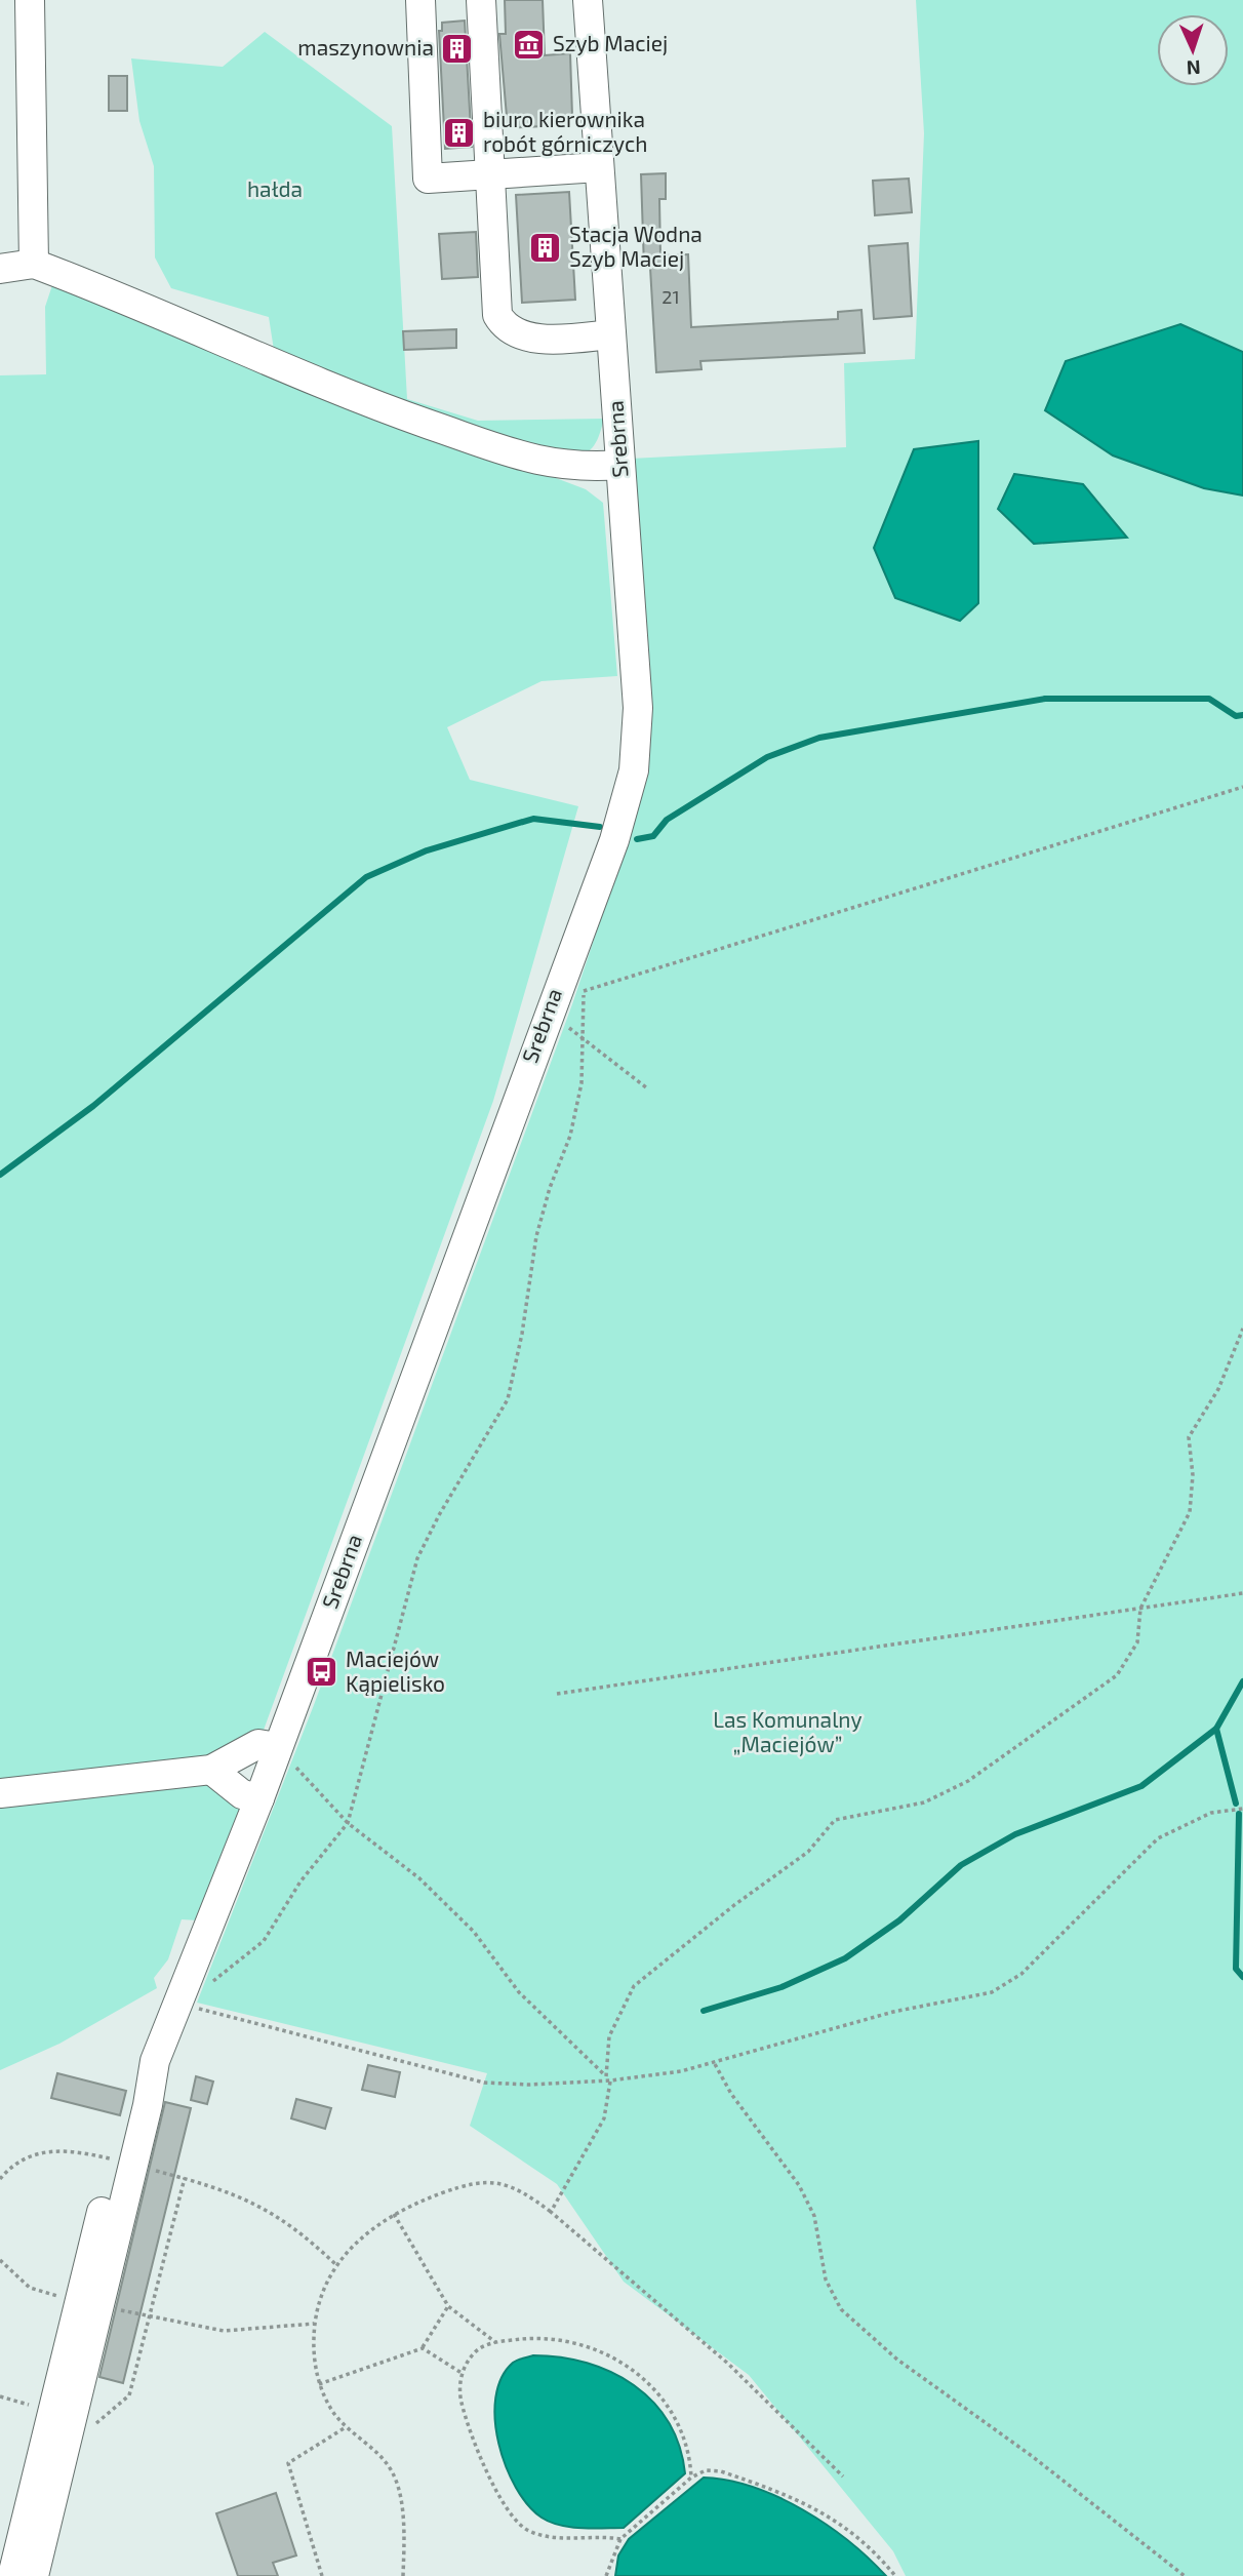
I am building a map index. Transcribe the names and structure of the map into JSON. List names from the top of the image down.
{
  "streets": {
    "street": ["Srebrna"]
  },
  "parks": ["hałda", "Las Komunalny „Maciejów”"],
  "places": {
    "museum": ["Szyb Maciej"],
    "building": ["maszynownia", "biuro kierownika robót górniczych", "Stacja Wodna Szyb Maciej"],
    "bus stop": ["Maciejów Kąpielisko"]
  },
  "house_numbers": ["21"],
  "north": "bottom"
}
